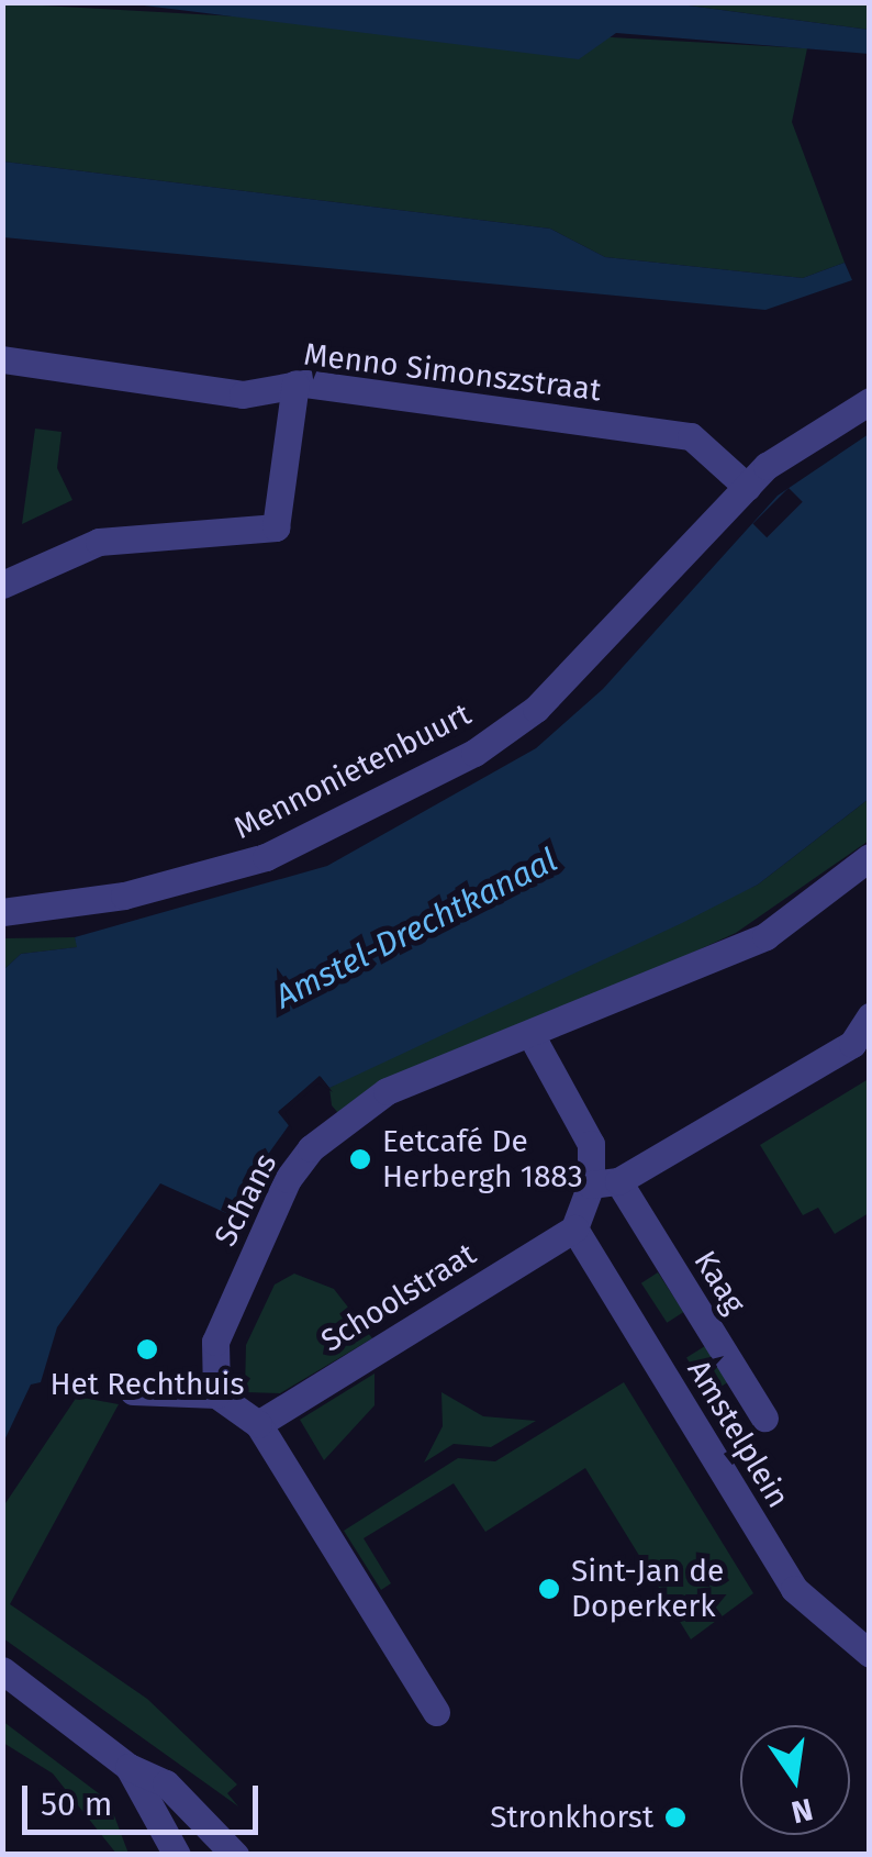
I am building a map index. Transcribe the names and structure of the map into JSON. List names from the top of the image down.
{
  "streets": {
    "street": [
      "Menno Simonszstraat",
      "Mennonietenbuurt",
      "Schans",
      "Kaag",
      "Schoolstraat",
      "Amstelplein"
    ]
  },
  "crossings": [
    ["Menno Simonszstraat", "Mennonietenbuurt"],
    ["Schoolstraat", "Amstelplein"]
  ],
  "water": ["Amstel-Drechtkanaal"],
  "places": [
    "Eetcafé De Herbergh 1883",
    "Het Rechthuis",
    "Sint-Jan de Doperkerk",
    "Stronkhorst"
  ],
  "scale_bar": "50 m",
  "north": "bottom"
}
